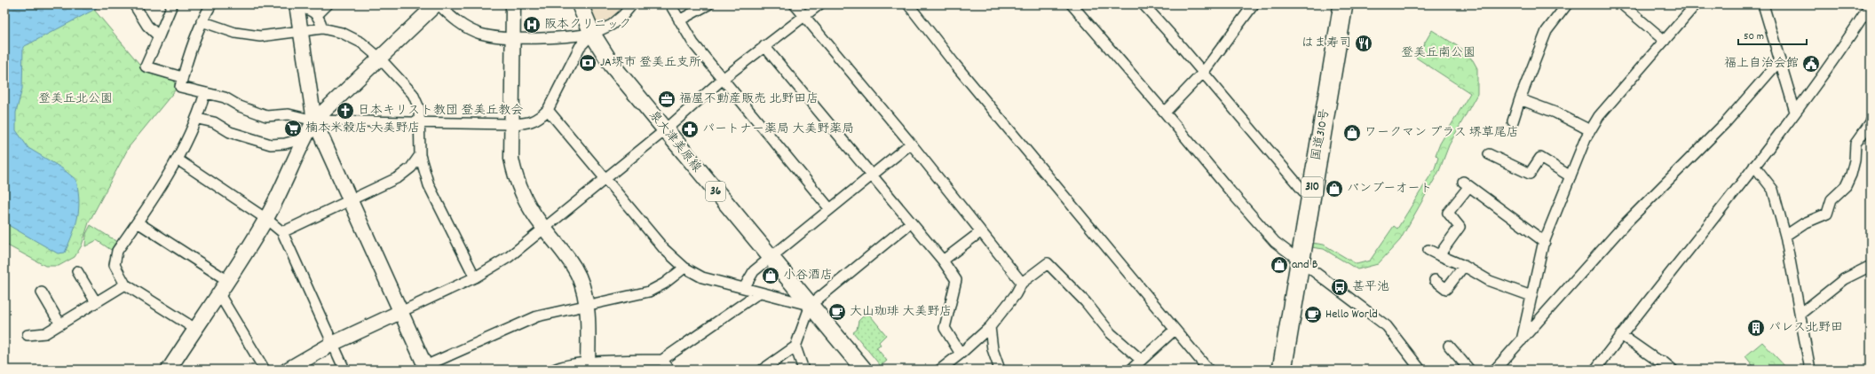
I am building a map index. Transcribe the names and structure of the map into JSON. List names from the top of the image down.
{
  "streets": {
    "highway": ["国道310号", "310"],
    "main road": ["泉大津美原線", "36"]
  },
  "parks": ["登美丘南公園", "登美丘北公園"],
  "places": {
    "hospital": ["阪本クリニック"],
    "restaurant": ["はま寿司"],
    "bank": ["JA堺市 登美丘支所"],
    "public building": ["福上自治会館"],
    "office": ["福屋不動産販売 北野田店"],
    "church": ["日本キリスト教団 登美丘教会"],
    "supermarket": ["楠本米穀店 大美野店"],
    "pharmacy": ["パートナー薬局 大美野薬局"],
    "shop": [
      "ワークマン プラス 堺草尾店",
      "バンブーオート",
      "and B",
      "小谷酒店"
    ],
    "bus stop": ["甚平池"],
    "cafe": ["大山珈琲 大美野店", "Hello World"],
    "building": ["パレス北野田"]
  },
  "scale_bar": "50 m"
}
